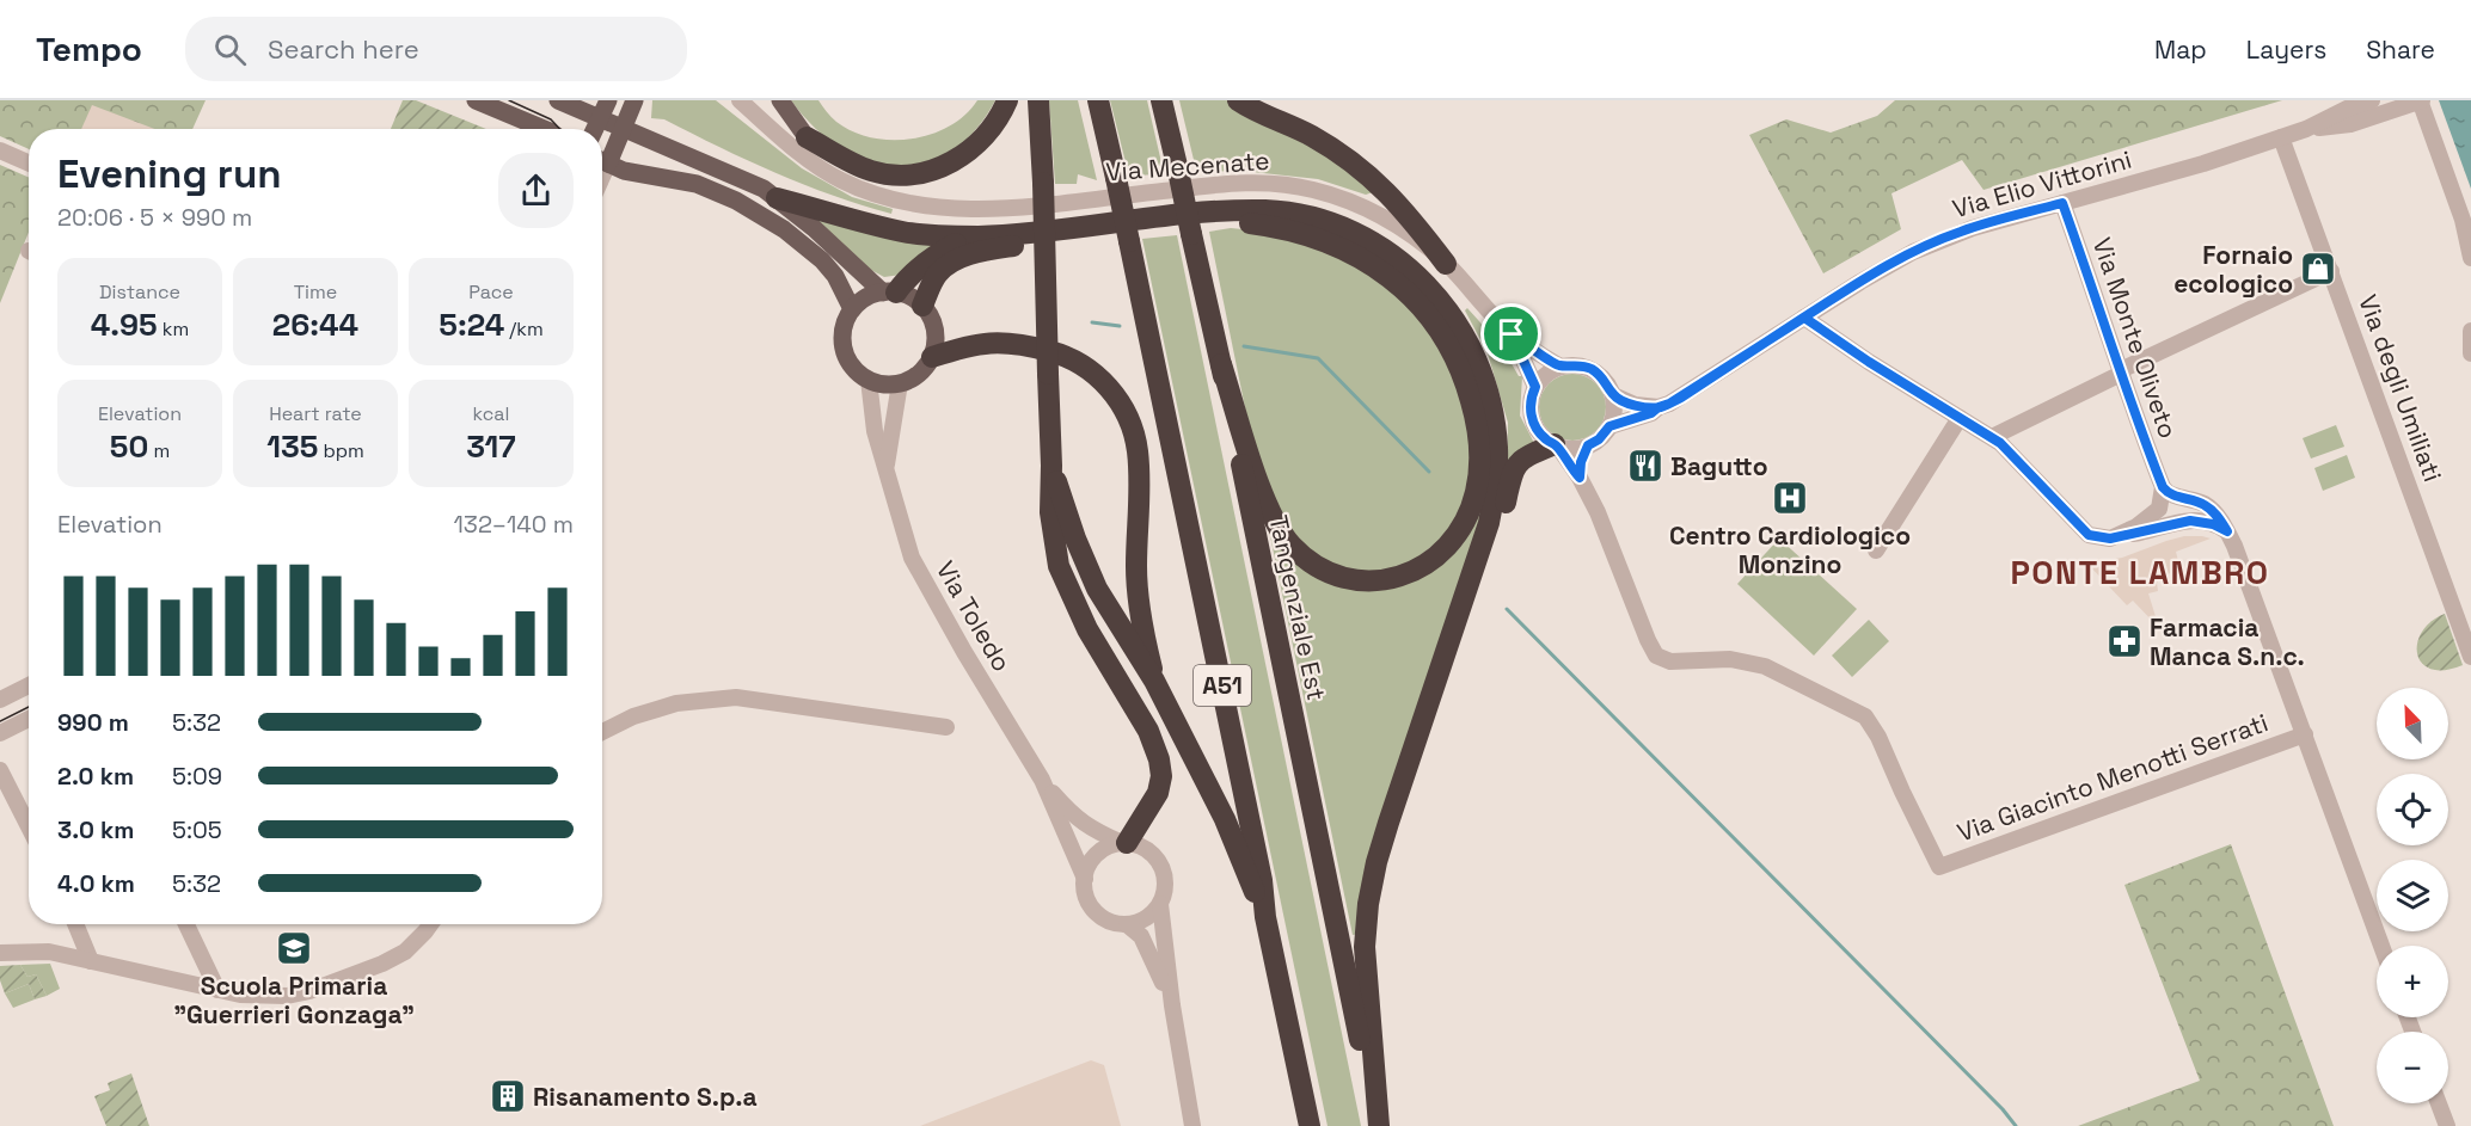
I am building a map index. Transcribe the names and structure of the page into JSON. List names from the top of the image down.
{
  "streets": {
    "highway": ["Tangenziale Est", "A51"],
    "main road": ["Via Mecenate"],
    "street": [
      "Via Elio Vittorini",
      "Via Monte Oliveto",
      "Via degli Umiliati",
      "Via Toledo",
      "Via Giacinto Menotti Serrati"
    ]
  },
  "crossings": [
    ["Via Mecenate", "Via Elio Vittorini"],
    ["Via Elio Vittorini", "Via Monte Oliveto"],
    ["Via Elio Vittorini", "Via degli Umiliati"]
  ],
  "districts": ["PONTE LAMBRO"],
  "places": {
    "shop": ["Fornaio ecologico"],
    "restaurant": ["Bagutto"],
    "hospital": ["Centro Cardiologico Monzino"],
    "pharmacy": ["Farmacia Manca S.n.c."],
    "school or university": ["Scuola Primaria \"Guerrieri Gonzaga\""],
    "building": ["Risanamento S.p.a"]
  },
  "north": "top left",
  "page": {
    "header": "Tempo",
    "search": "Search here",
    "nav": ["Map", "Layers", "Share"],
    "heading": ["Evening run", "20:06 · 5 × 990 m"],
    "stats": [
      ["Distance", "4.95 km"],
      ["Time", "26:44"],
      ["Pace", "5:24 /km"],
      ["Elevation", "50 m"],
      ["Heart rate", "135 bpm"],
      ["kcal", "317"]
    ],
    "chart": ["Elevation", "132–140 m"],
    "map_buttons": ["+", "−"],
    "list": [
      {
        "name": "990 m",
        "note": "5:32"
      },
      {
        "name": "2.0 km",
        "note": "5:09"
      },
      {
        "name": "3.0 km",
        "note": "5:05"
      },
      {
        "name": "4.0 km",
        "note": "5:32"
      }
    ]
  }
}
